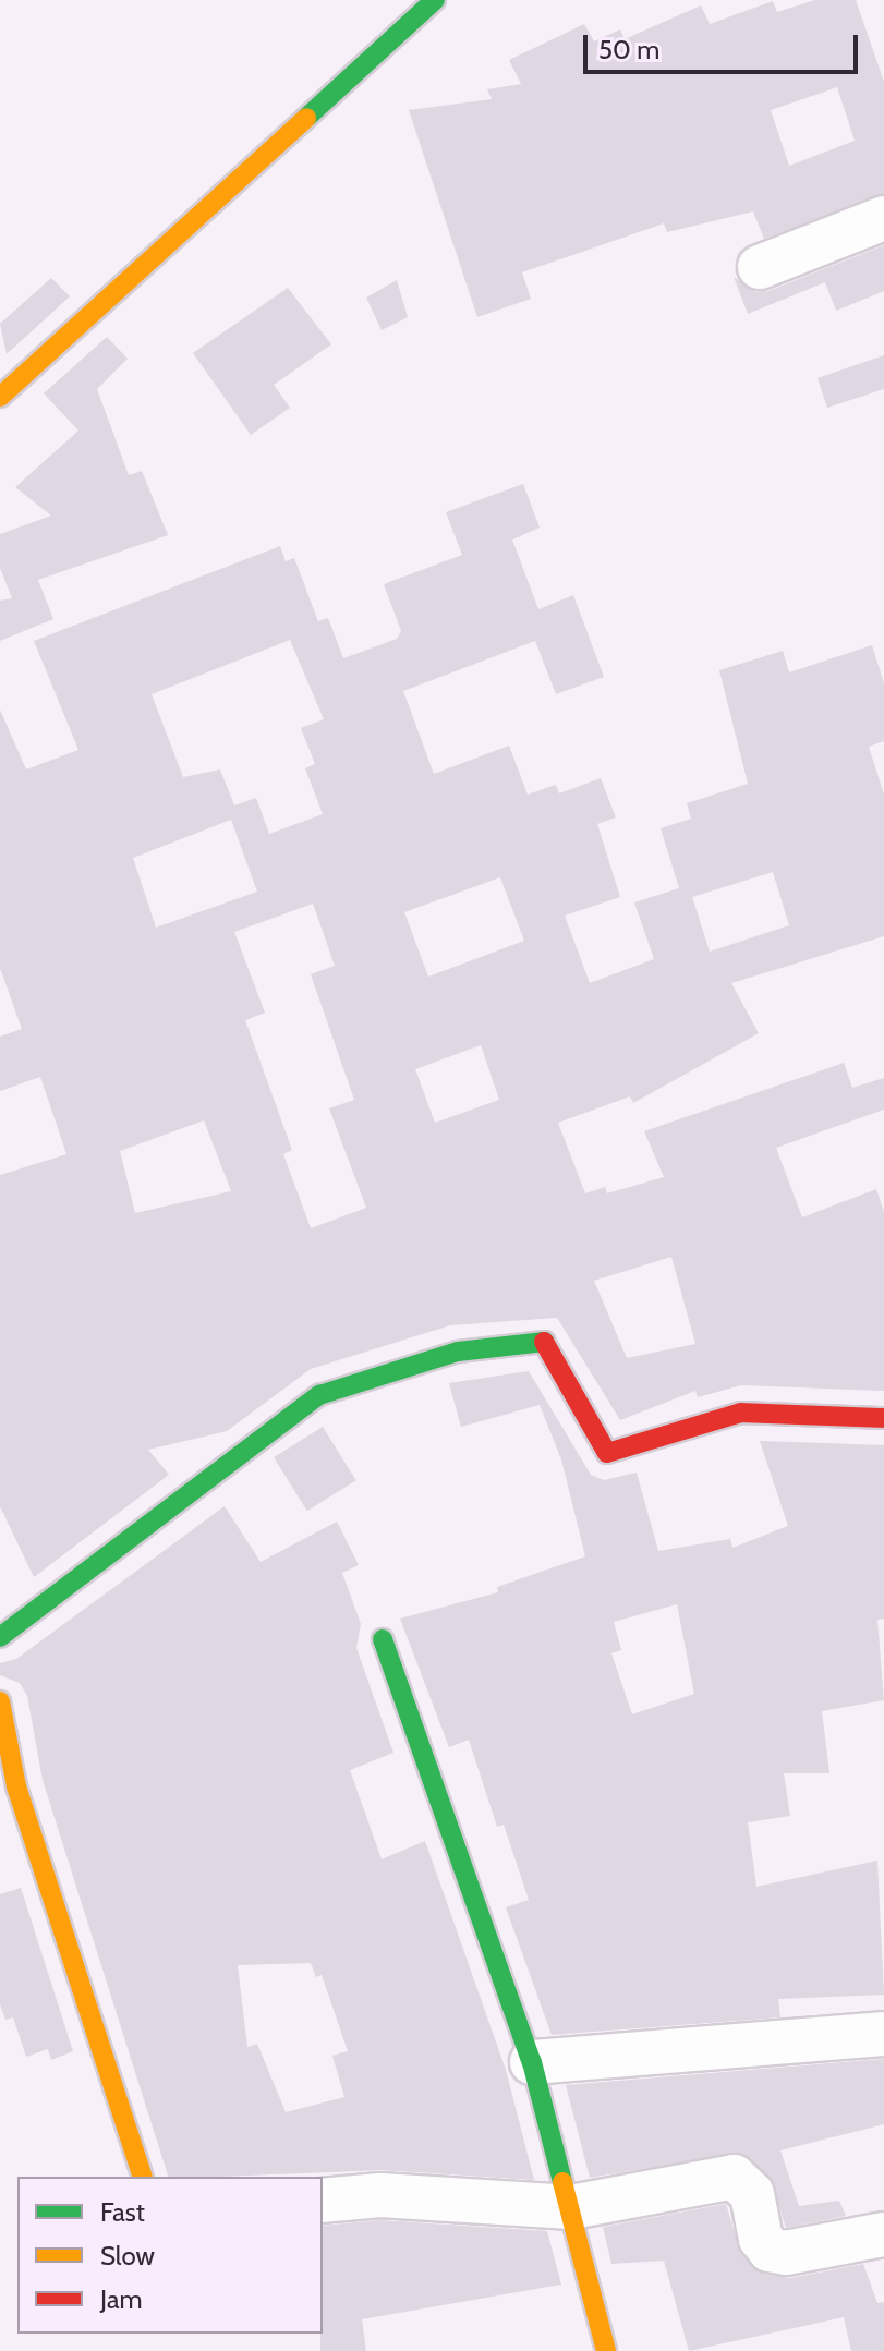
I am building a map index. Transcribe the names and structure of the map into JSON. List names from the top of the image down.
{
  "legend": ["Fast", "Slow", "Jam"],
  "scale_bar": "50 m"
}
